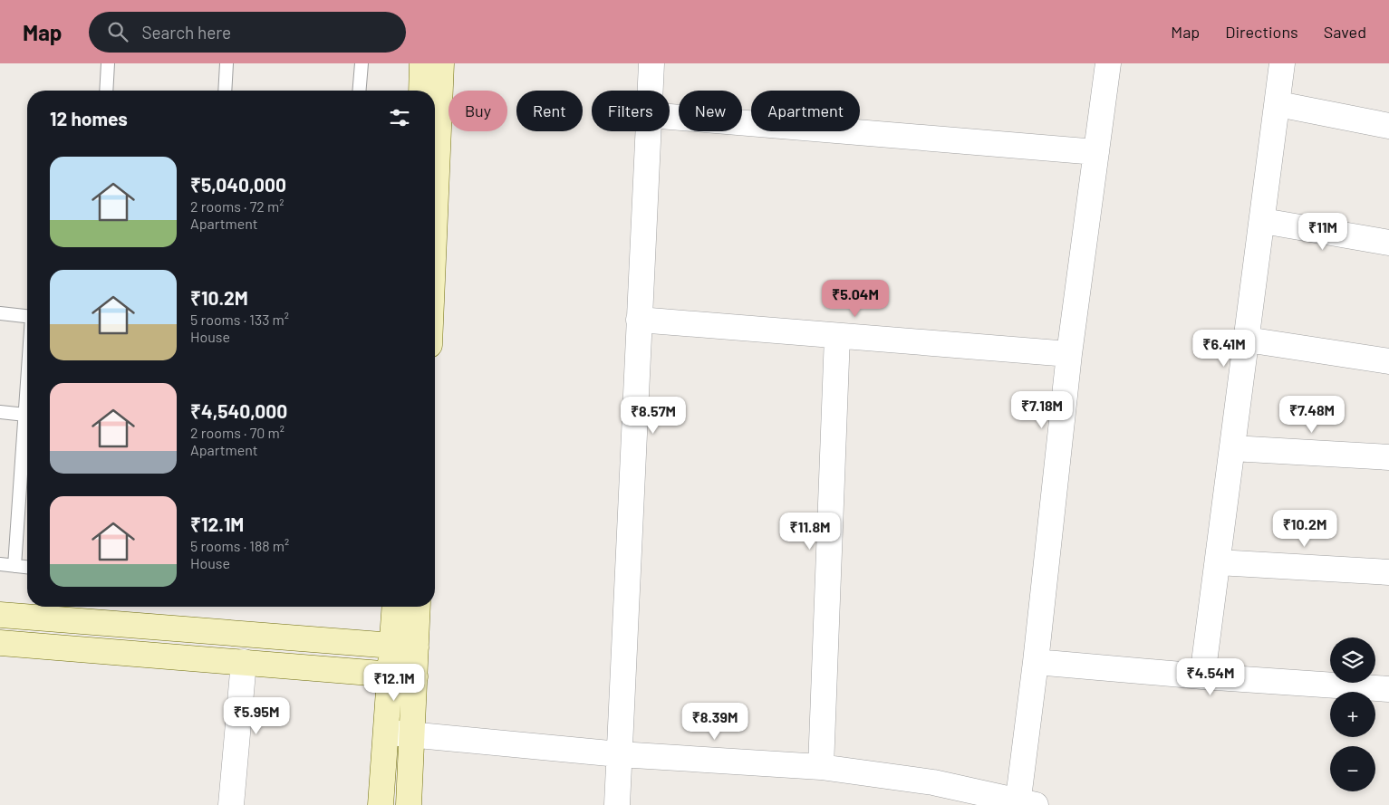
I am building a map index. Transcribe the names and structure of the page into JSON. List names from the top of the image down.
{
  "page": {
    "header": "Map",
    "search": "Search here",
    "nav": ["Map", "Directions", "Saved"],
    "chip": [
      "Buy",
      "Rent",
      "Filters",
      "New",
      "Apartment"
    ],
    "heading": "12 homes",
    "list": [
      {
        "name": "₹5,040,000",
        "note": "2 rooms · 72 m² · Apartment"
      },
      {
        "name": "₹10.2M",
        "note": "5 rooms · 133 m² · House"
      },
      {
        "name": "₹4,540,000",
        "note": "2 rooms · 70 m² · Apartment"
      },
      {
        "name": "₹12.1M",
        "note": "5 rooms · 188 m² · House"
      }
    ],
    "price": [
      "₹11M",
      "₹5.04M",
      "₹6.41M",
      "₹7.18M",
      "₹7.48M",
      "₹8.57M",
      "₹10.2M",
      "₹11.8M",
      "₹4.54M",
      "₹12.1M",
      "₹5.95M",
      "₹8.39M"
    ],
    "map_buttons": ["+", "−"]
  }
}
